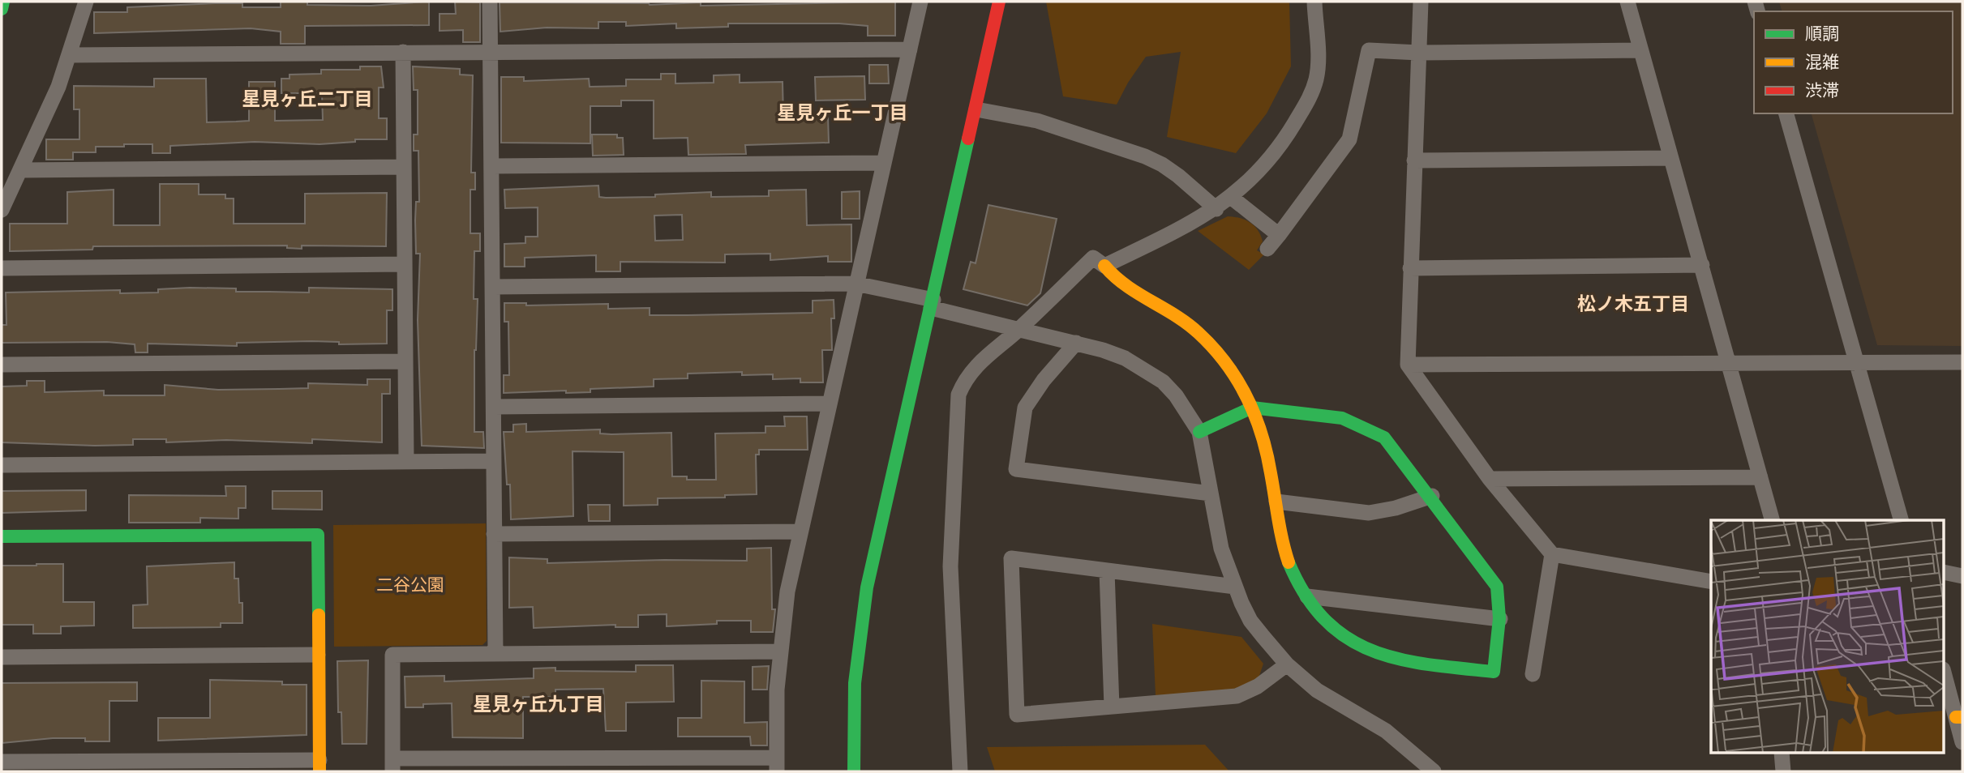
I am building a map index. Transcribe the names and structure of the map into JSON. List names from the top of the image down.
{
  "districts": [
    "星見ヶ丘二丁目",
    "星見ヶ丘一丁目",
    "松ノ木五丁目",
    "星見ヶ丘九丁目"
  ],
  "parks": ["二谷公園"],
  "legend": ["順調", "混雑", "渋滞"]
}
